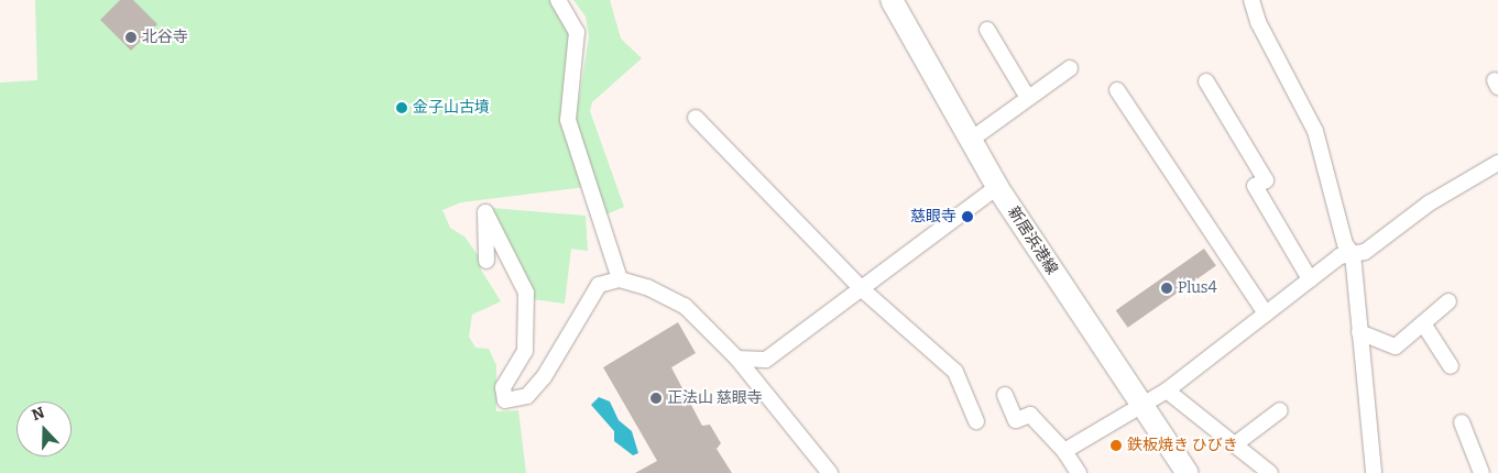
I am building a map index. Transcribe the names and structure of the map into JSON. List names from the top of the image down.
{
  "streets": {
    "main road": ["新居浜港線"]
  },
  "places": [
    "北谷寺",
    "金子山古墳",
    "慈眼寺",
    "Plus4",
    "正法山 慈眼寺",
    "鉄板焼き ひびき"
  ],
  "north": "top"
}
